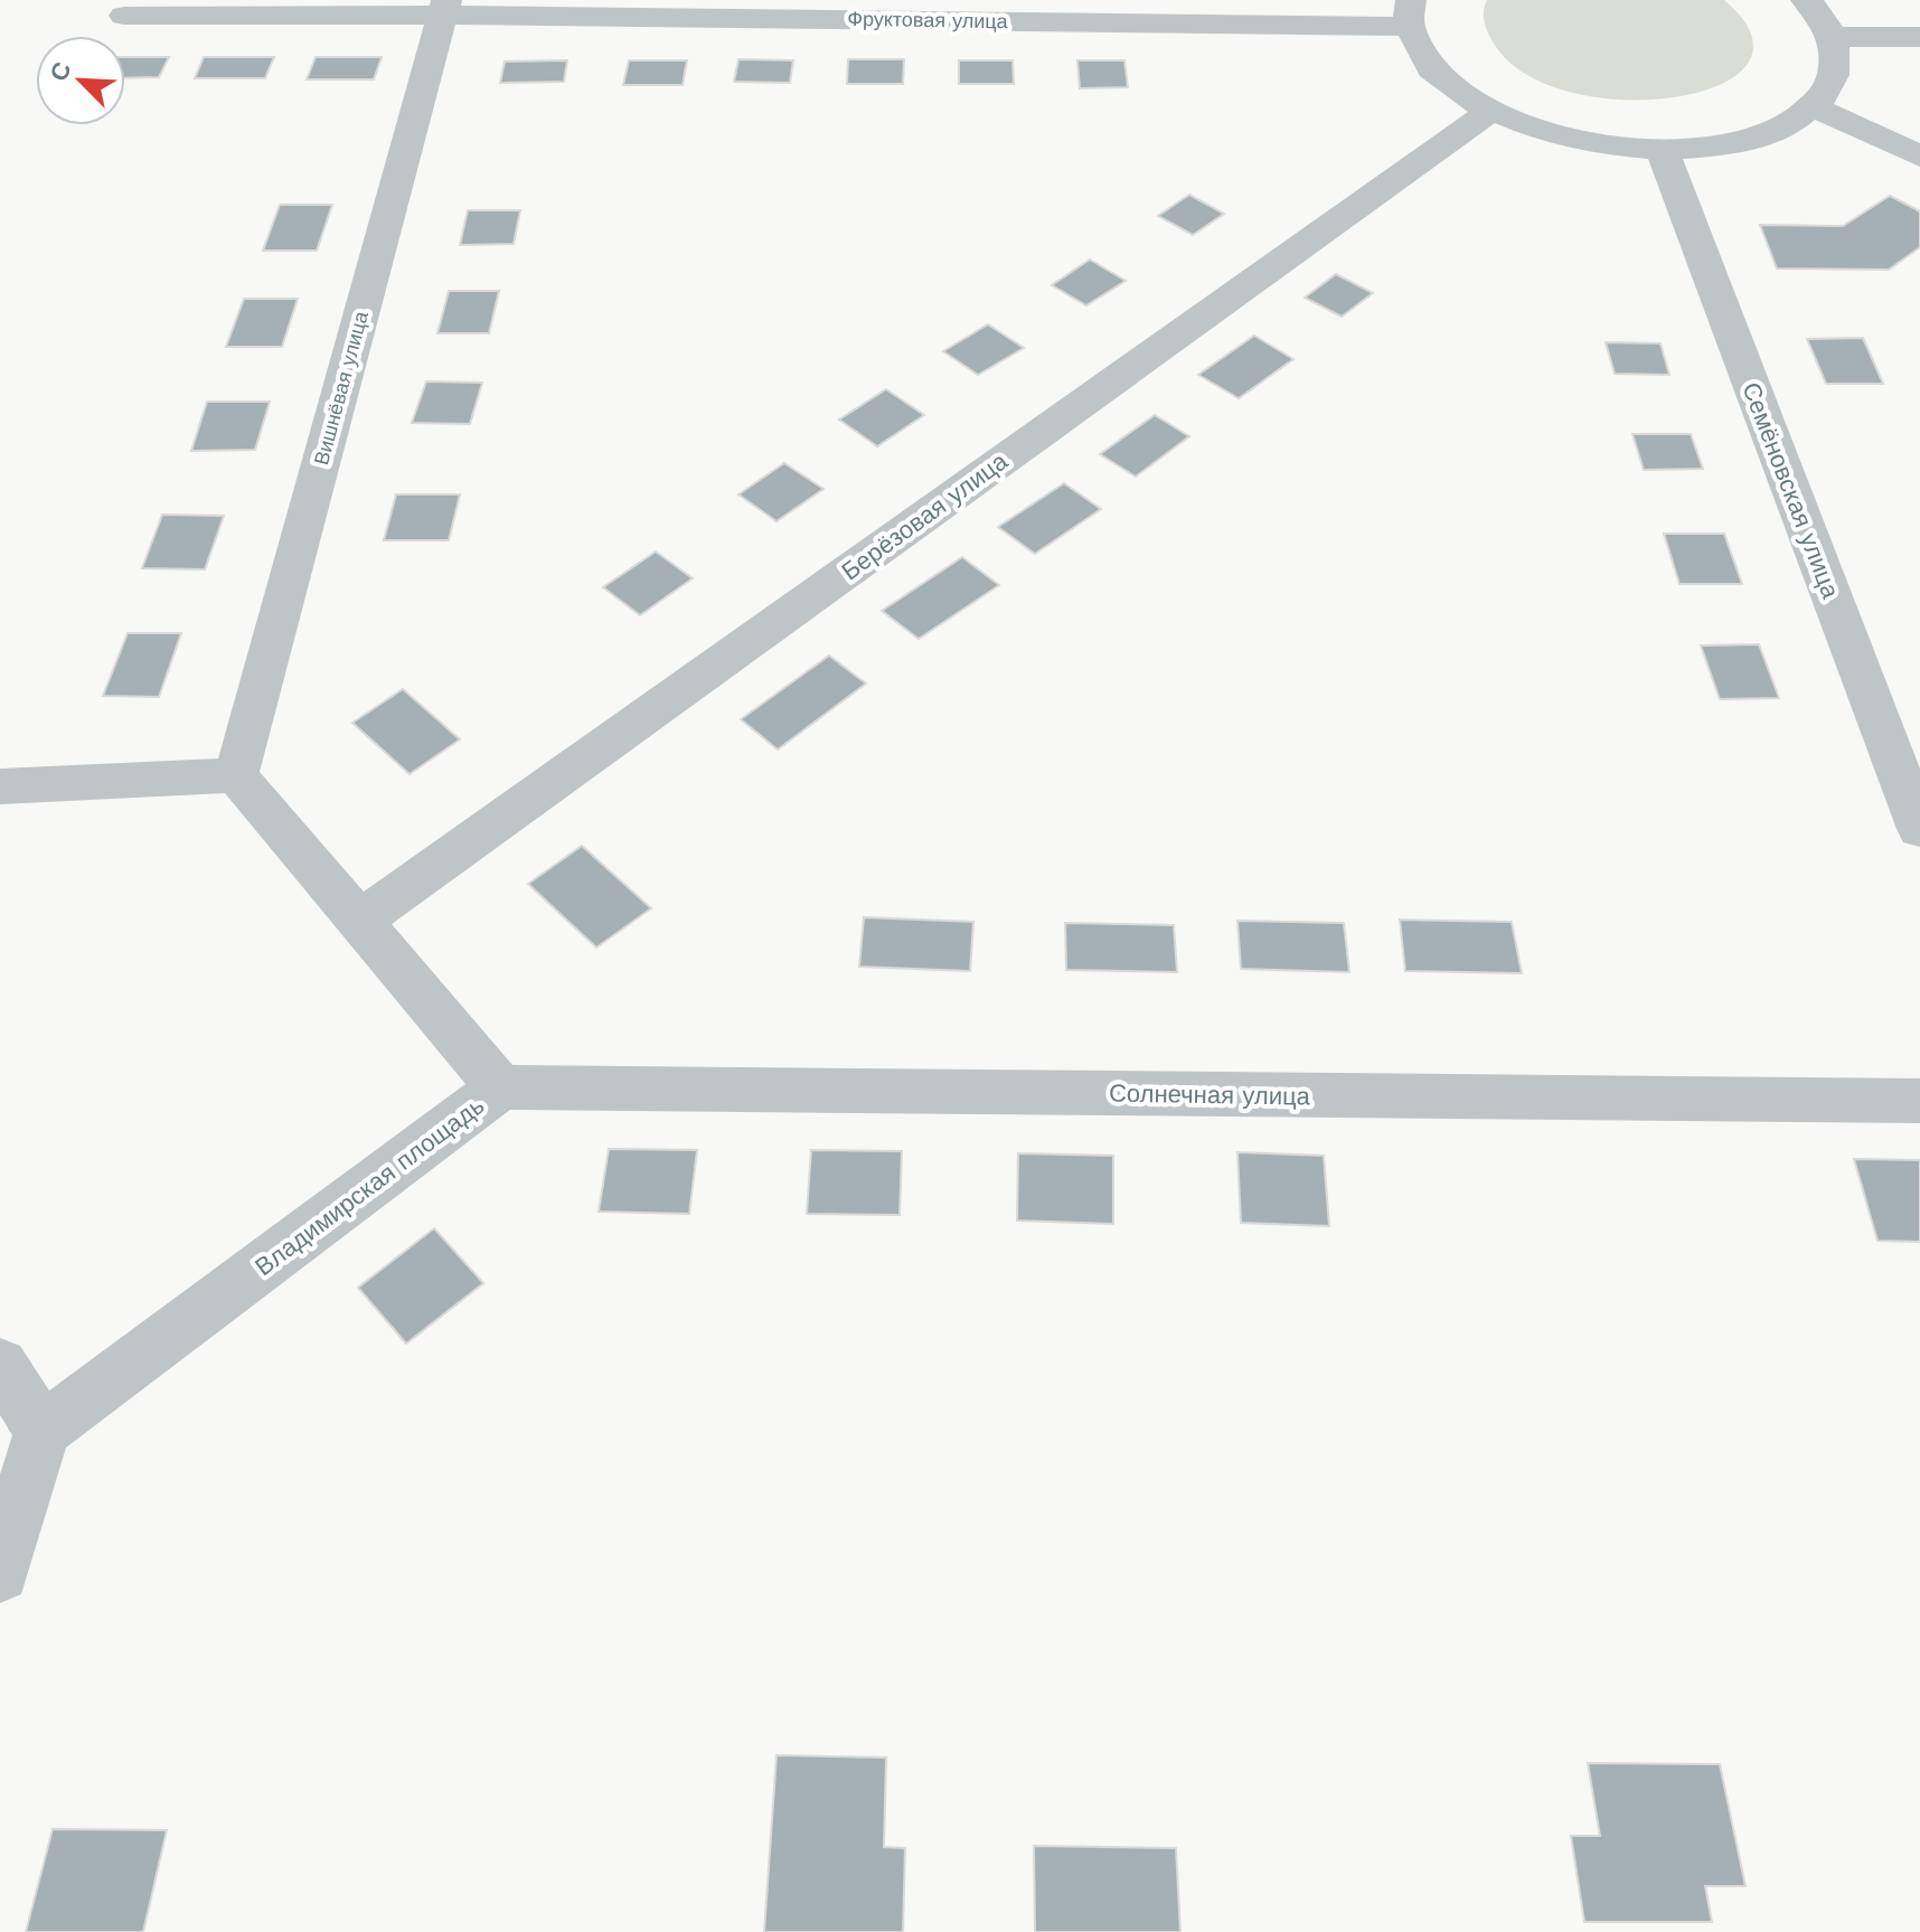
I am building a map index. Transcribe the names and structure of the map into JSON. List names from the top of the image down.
{
  "streets": {
    "street": [
      "Фруктовая улица",
      "Вишнёвая улица",
      "Семёновская улица",
      "Берёзовая улица",
      "Солнечная улица",
      "Владимирская площадь"
    ]
  },
  "crossings": [
    ["Фруктовая улица", "Вишнёвая улица"],
    ["Вишнёвая улица", "Владимирская площадь"],
    ["Берёзовая улица", "Владимирская площадь"],
    ["Солнечная улица", "Владимирская площадь"]
  ],
  "north": "top left"
}
